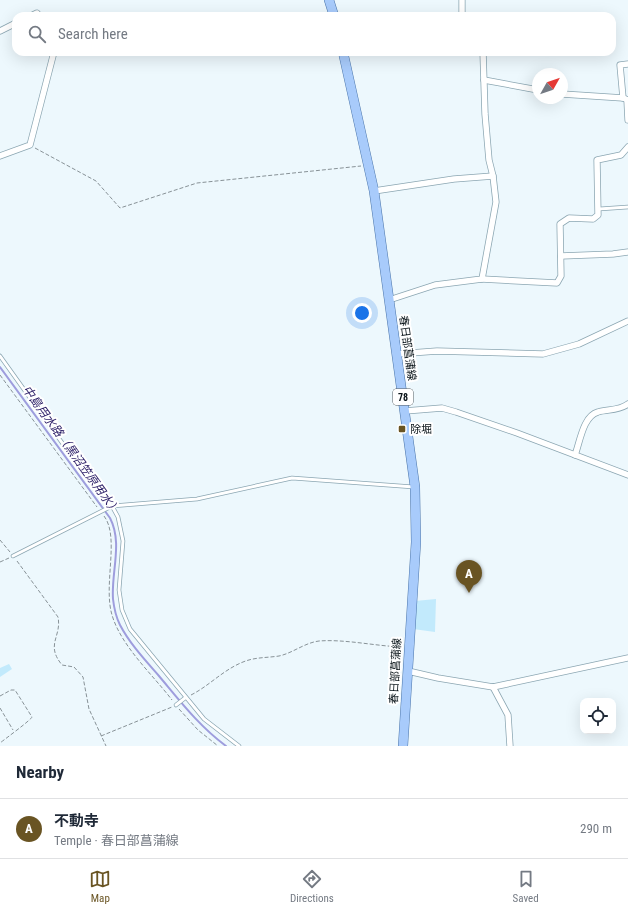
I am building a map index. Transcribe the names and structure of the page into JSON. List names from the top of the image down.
{
  "streets": {
    "main road": ["春日部菖蒲線", "78"]
  },
  "water": ["中島用水路（黒沼笠原用水）"],
  "places": {
    "transit": ["除堀"]
  },
  "north": "top right",
  "page": {
    "search": "Search here",
    "pins": "A",
    "heading": "Nearby",
    "list": [
      {
        "mark": "A",
        "name": "不動寺",
        "note": "Temple · 春日部菖蒲線",
        "value": "290 m"
      }
    ],
    "nav": ["Map", "Directions", "Saved"]
  }
}
